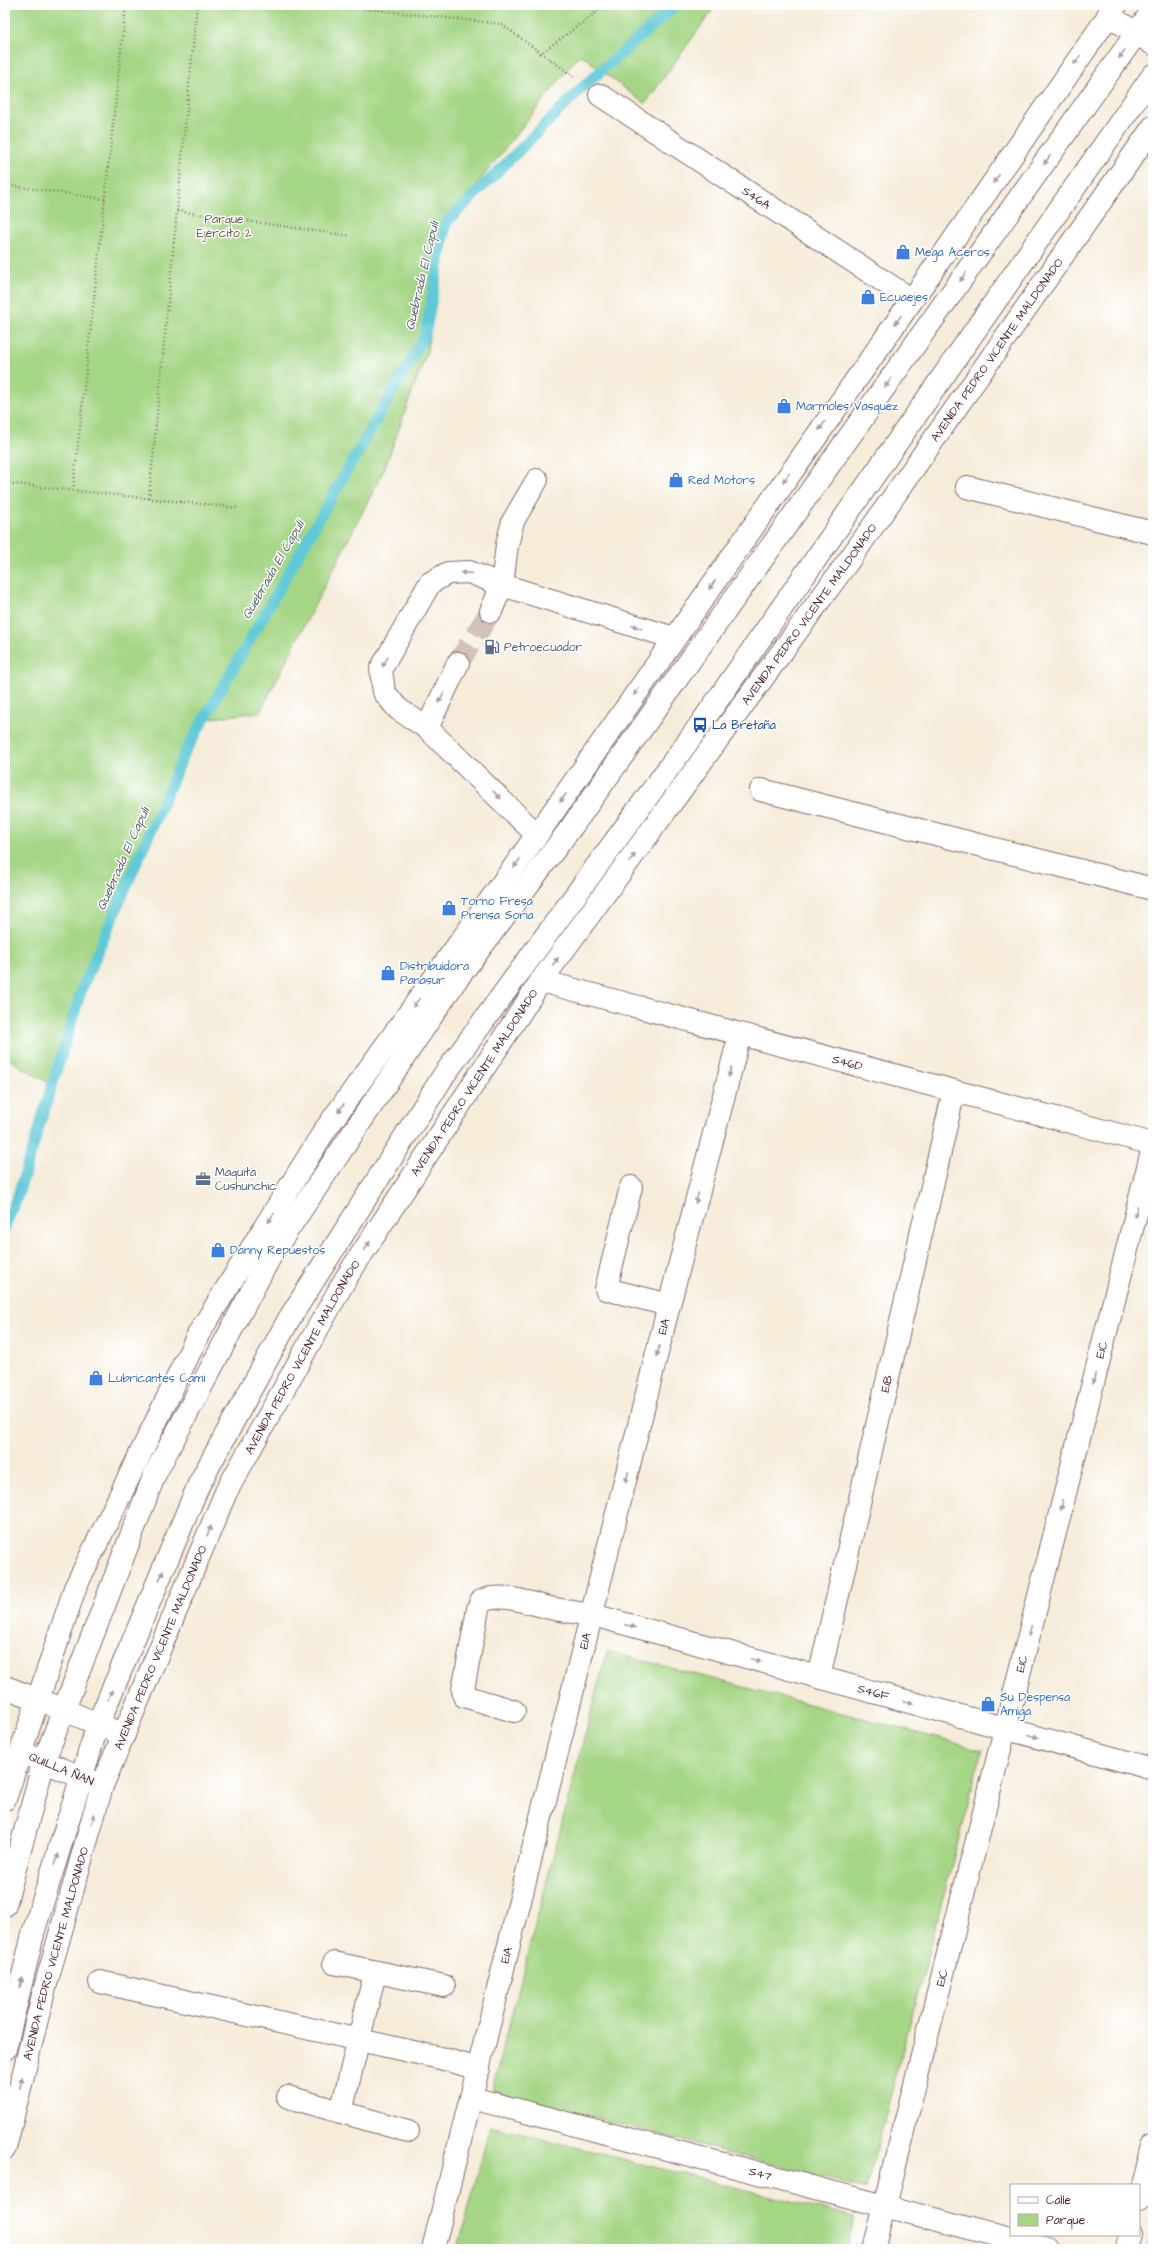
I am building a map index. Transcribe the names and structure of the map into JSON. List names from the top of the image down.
{
  "streets": {
    "street": [
      "S46A",
      "AVENIDA PEDRO VICENTE MALDONADO",
      "S46D",
      "E1A",
      "E1C",
      "E1B",
      "S46F",
      "QUILLA ÑAN",
      "S47"
    ]
  },
  "crossings": [
    ["AVENIDA PEDRO VICENTE MALDONADO", "S46D"],
    ["AVENIDA PEDRO VICENTE MALDONADO", "QUILLA ÑAN"],
    ["S46D", "E1A"],
    ["S46D", "E1C"],
    ["S46D", "E1B"],
    ["E1A", "S46F"],
    ["E1A", "S47"],
    ["E1C", "S46F"],
    ["E1C", "S47"],
    ["E1B", "S46F"]
  ],
  "one_way": ["E1A", "E1C", "S46F"],
  "water": ["Quebrada El Capuli"],
  "parks": ["Parque Ejército 2"],
  "places": {
    "shop": [
      "Mega Aceros",
      "Ecuaejes",
      "Marmoles Vasquez",
      "Red Motors",
      "Torno Fresa Prensa Soria",
      "Distribuidora Panasur",
      "Danny Repuestos",
      "Lubricantes Cami",
      "Su Despensa Amiga"
    ],
    "fuel station": ["Petroecuador"],
    "bus stop": ["La Bretaña"],
    "office": ["Maquita Cushunchic"]
  },
  "legend": ["Calle", "Parque"]
}
